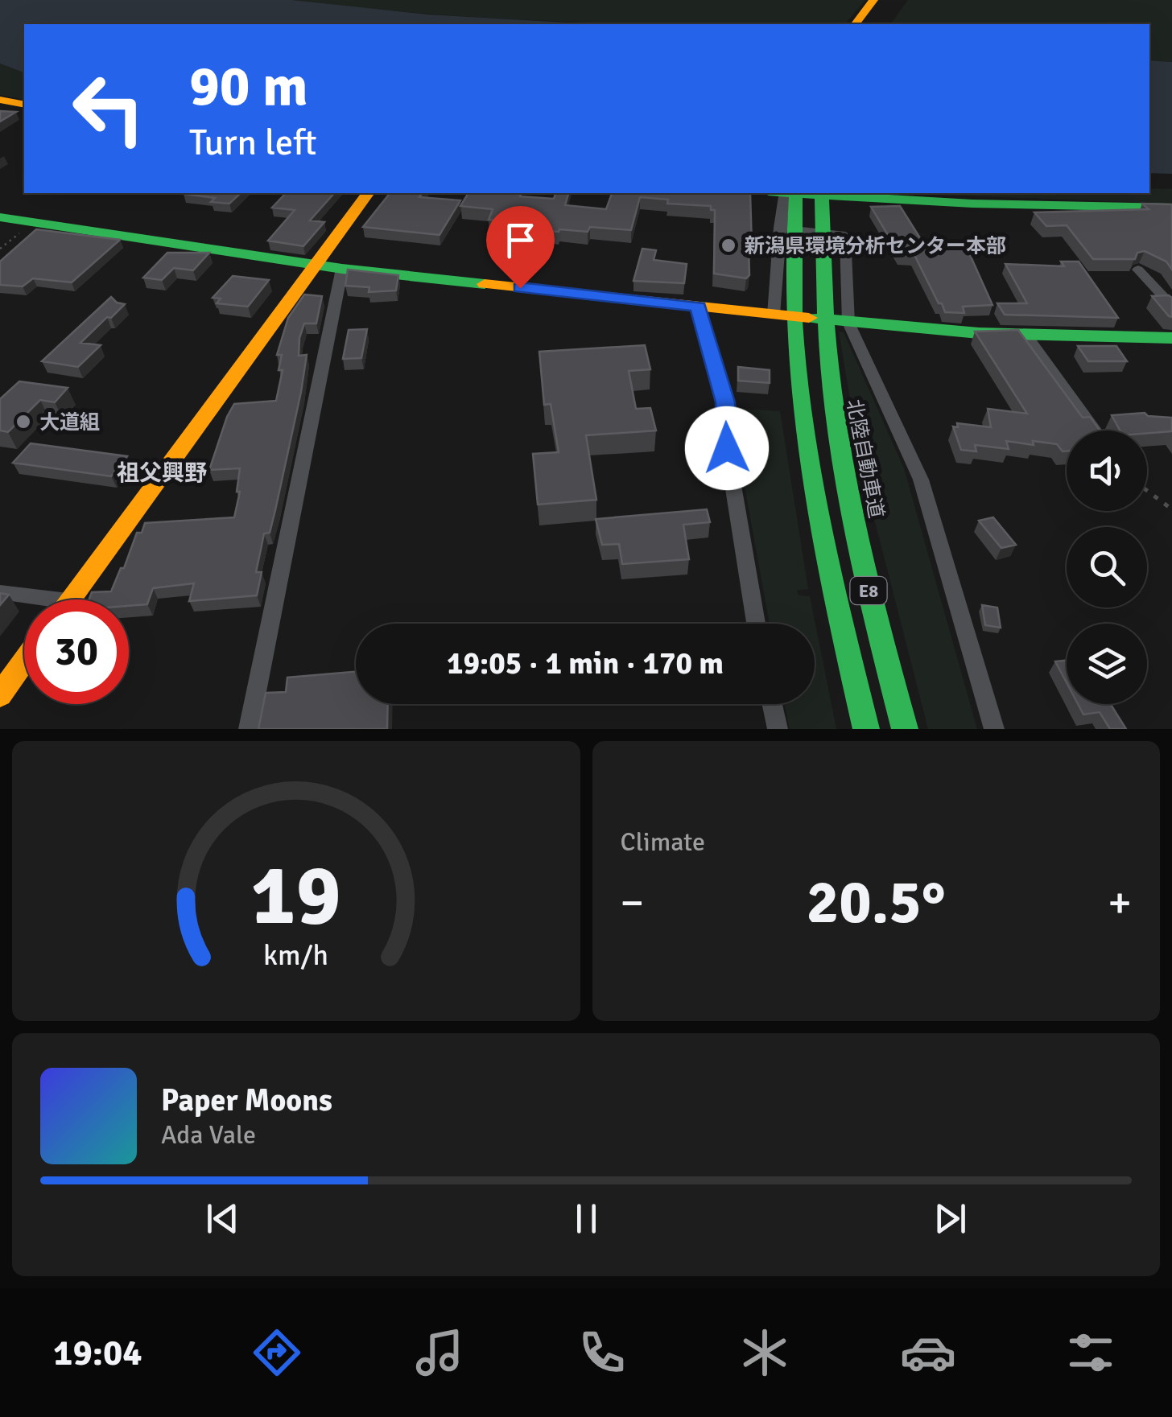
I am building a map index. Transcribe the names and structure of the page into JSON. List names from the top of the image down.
{
  "streets": {
    "main road": ["北陸自動車道", "E8"]
  },
  "districts": ["祖父興野"],
  "places": ["新潟県環境分析センター本部", "大道組"],
  "page": {
    "turn": ["90 m", "Turn left"],
    "limit": "30",
    "trip": "19:05 · 1 min · 170 m",
    "tile": "Climate",
    "heat": ["−", "20.5°", "+"],
    "song": ["Paper Moons", "Ada Vale"],
    "tabs": "19:04",
    "gauge": ["19", "km/h"]
  }
}
